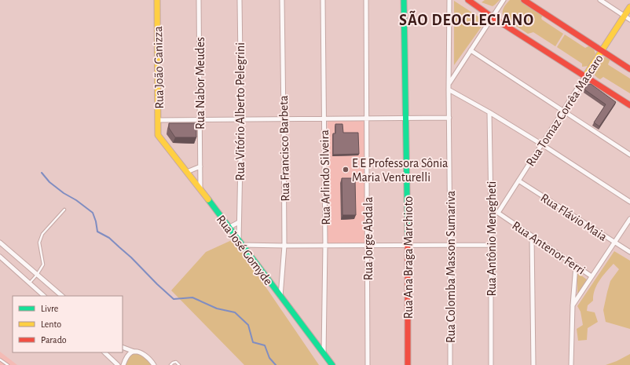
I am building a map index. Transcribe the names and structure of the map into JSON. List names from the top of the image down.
{
  "streets": {
    "street": [
      "Rua João Canizza",
      "Rua Nabor Meudes",
      "Rua Tomaz Corrêa Mascaro",
      "Rua Vitório Alberto Pelegrini",
      "Rua Francisco Barbeta",
      "Rua Arlindo Silveira",
      "Rua Flávio Maia",
      "Rua Jorge Abdala",
      "Rua Antônio Menegheti",
      "Rua Antenor Ferri",
      "Rua José Gomyde",
      "Rua Ana Braga Marchioto",
      "Rua Colomba Masson Sumariva"
    ]
  },
  "crossings": [
    ["Rua João Canizza", "Rua José Gomyde"],
    ["Rua Nabor Meudes", "Rua José Gomyde"],
    ["Rua Tomaz Corrêa Mascaro", "Rua Flávio Maia"],
    ["Rua Tomaz Corrêa Mascaro", "Rua Antenor Ferri"],
    ["Rua Vitório Alberto Pelegrini", "Rua José Gomyde"],
    ["Rua Francisco Barbeta", "Rua José Gomyde"],
    ["Rua Arlindo Silveira", "Rua José Gomyde"],
    ["Rua Antônio Menegheti", "Rua Antenor Ferri"]
  ],
  "districts": ["SÃO DEOCLECIANO"],
  "places": ["E E Professora Sônia Maria Venturelli"],
  "legend": ["Livre", "Lento", "Parado"]
}
